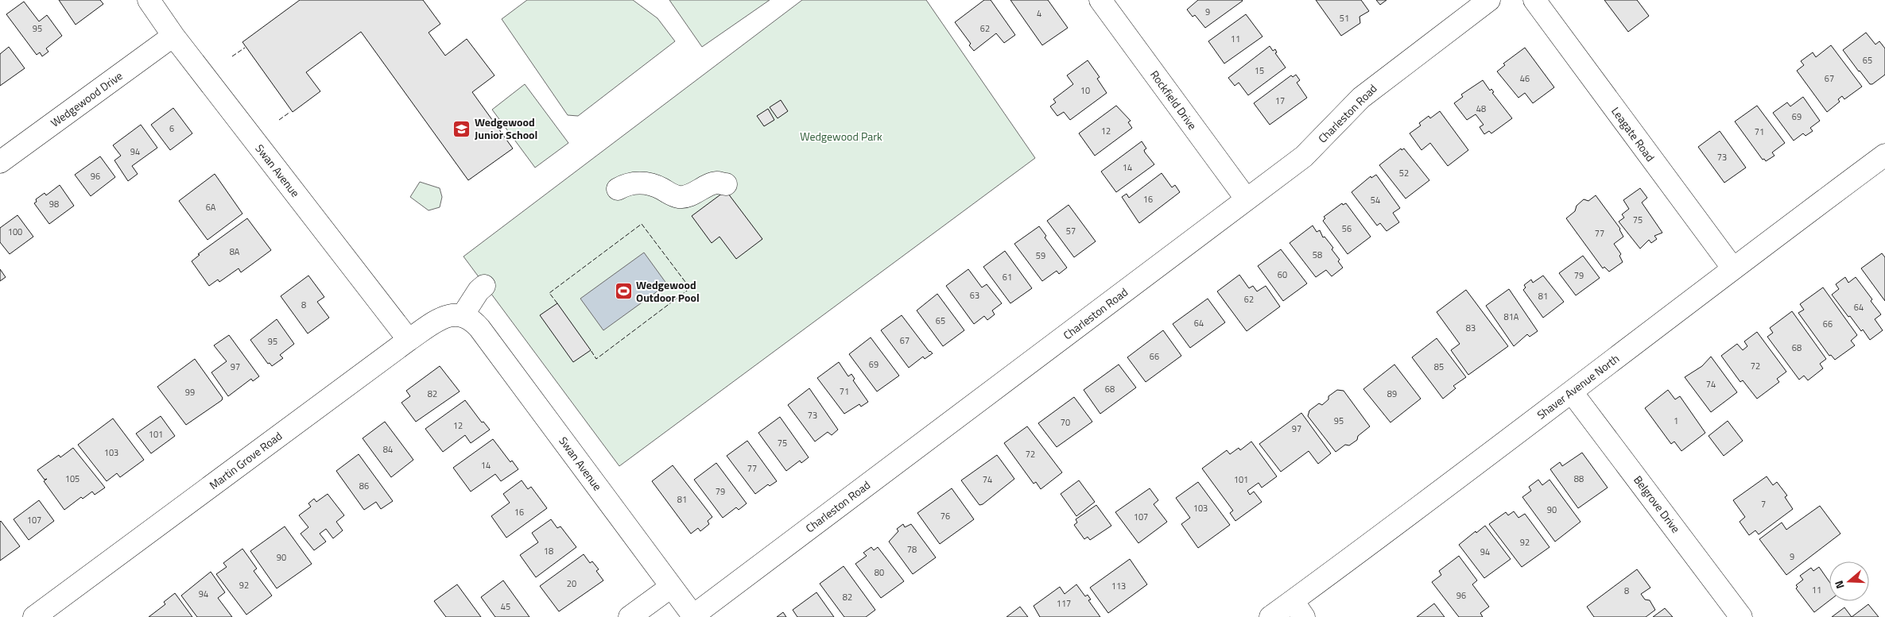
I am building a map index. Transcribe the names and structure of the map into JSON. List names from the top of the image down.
{
  "streets": {
    "street": [
      "Wedgewood Drive",
      "Rockfield Drive",
      "Charleston Road",
      "Leagate Road",
      "Swan Avenue",
      "Shaver Avenue North",
      "Martin Grove Road",
      "Belgrove Drive"
    ]
  },
  "crossings": [
    ["Wedgewood Drive", "Swan Avenue"],
    ["Rockfield Drive", "Charleston Road"],
    ["Charleston Road", "Swan Avenue"],
    ["Leagate Road", "Shaver Avenue North"],
    ["Swan Avenue", "Martin Grove Road"],
    ["Shaver Avenue North", "Belgrove Drive"]
  ],
  "parks": ["Wedgewood Park"],
  "places": {
    "school or university": ["Wedgewood Junior School"],
    "sports": ["Wedgewood Outdoor Pool"]
  },
  "house_numbers": [
    "9",
    "4",
    "51",
    "95",
    "62",
    "11",
    "65",
    "15",
    "46",
    "67",
    "10",
    "17",
    "48",
    "69",
    "6",
    "12",
    "71",
    "94",
    "73",
    "14",
    "52",
    "96",
    "16",
    "54",
    "98",
    "6A",
    "75",
    "56",
    "57",
    "100",
    "77",
    "8A",
    "58",
    "59",
    "60",
    "79",
    "61",
    "63",
    "81",
    "62",
    "8",
    "64",
    "81A",
    "65",
    "64",
    "66",
    "83",
    "67",
    "95",
    "68",
    "66",
    "69",
    "72",
    "97",
    "85",
    "74",
    "68",
    "71",
    "99",
    "82",
    "89",
    "73",
    "95",
    "1",
    "70",
    "12",
    "97",
    "101",
    "75",
    "84",
    "103",
    "72",
    "14",
    "77",
    "105",
    "88",
    "74",
    "101",
    "86",
    "79",
    "81",
    "7",
    "103",
    "90",
    "16",
    "76",
    "107",
    "107",
    "92",
    "78",
    "18",
    "94",
    "9",
    "90",
    "80",
    "20",
    "92",
    "113",
    "11",
    "8",
    "94",
    "96",
    "82",
    "117",
    "45"
  ],
  "north": "left"
}
